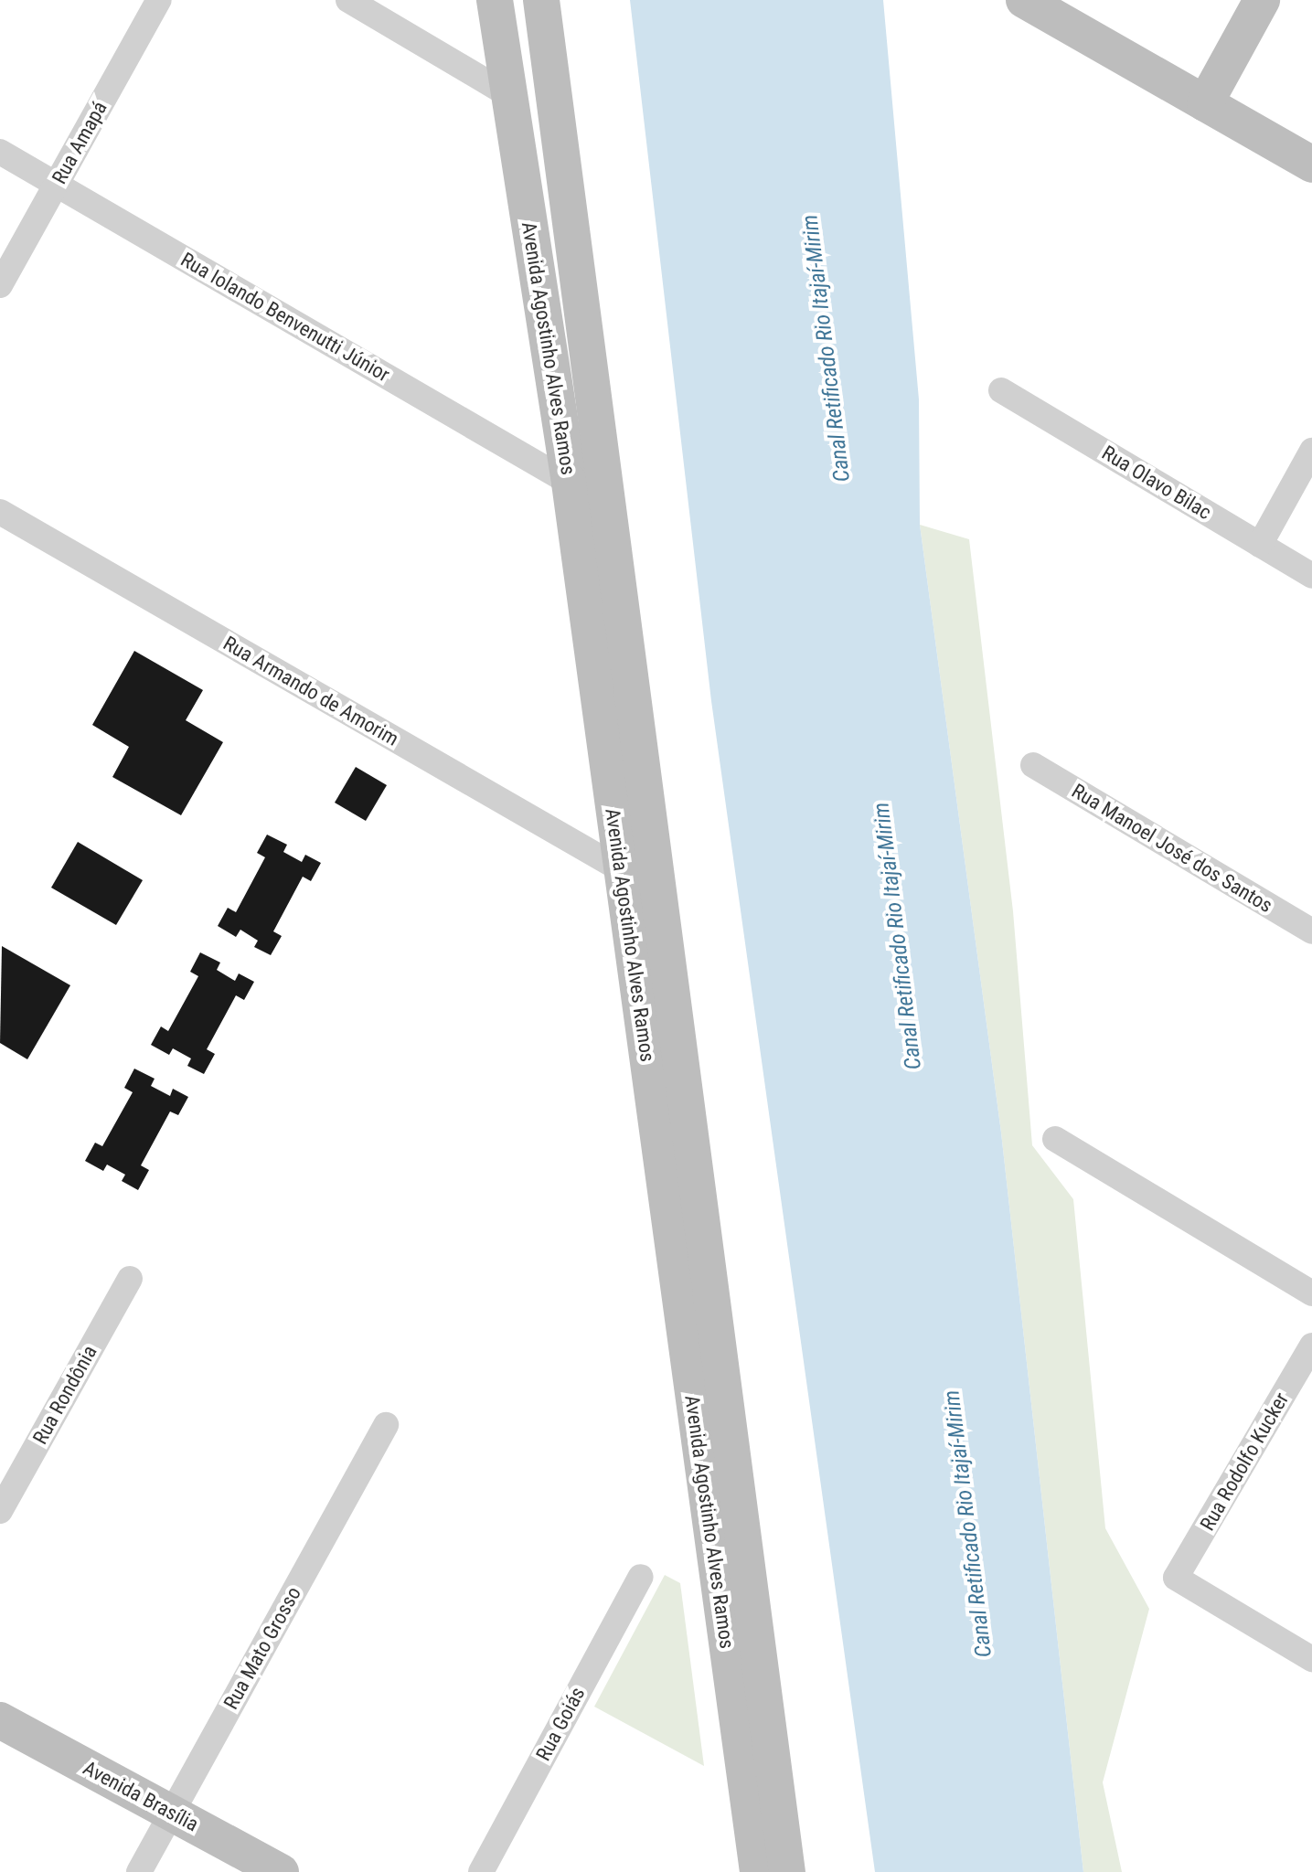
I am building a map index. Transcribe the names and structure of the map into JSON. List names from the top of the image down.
{
  "streets": {
    "main road": ["Avenida Agostinho Alves Ramos", "Avenida Brasília"],
    "street": [
      "Rua Amapá",
      "Rua Iolando Benvenutti Júnior",
      "Rua Olavo Bilac",
      "Rua Armando de Amorim",
      "Rua Manoel José dos Santos",
      "Rua Rondônia",
      "Rua Rodolfo Kucker",
      "Rua Mato Grosso",
      "Rua Goiás"
    ]
  },
  "crossings": [
    ["Rua Amapá", "Rua Iolando Benvenutti Júnior"],
    ["Rua Iolando Benvenutti Júnior", "Avenida Agostinho Alves Ramos"],
    ["Avenida Agostinho Alves Ramos", "Rua Armando de Amorim"],
    ["Rua Mato Grosso", "Avenida Brasília"]
  ],
  "water": ["Canal Retificado Rio Itajaí-Mirim"]
}
